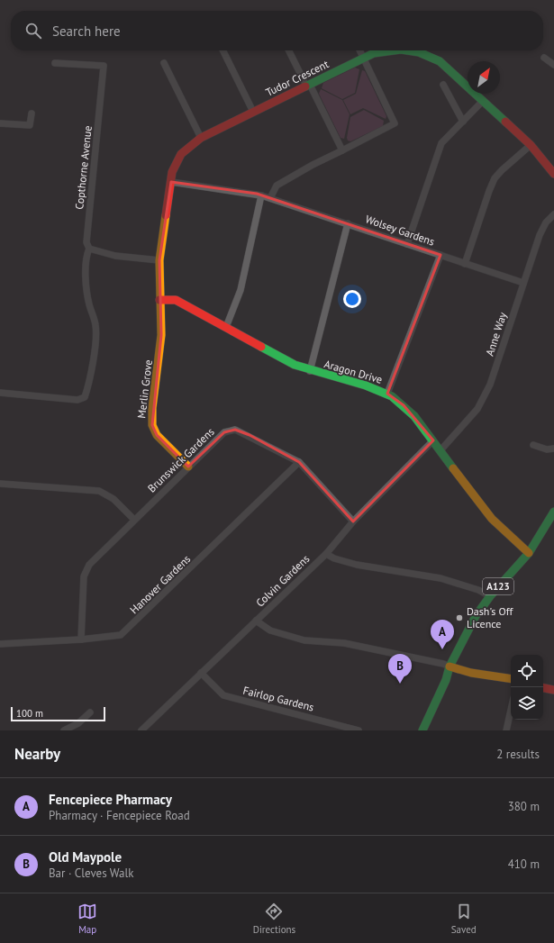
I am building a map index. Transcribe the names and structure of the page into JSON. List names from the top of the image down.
{
  "streets": {
    "street": [
      "Tudor Crescent",
      "Copthorne Avenue",
      "Wolsey Gardens",
      "Anne Way",
      "Aragon Drive",
      "Merlin Grove",
      "Brunswick Gardens",
      "Colvin Gardens",
      "Hanover Gardens",
      "A123",
      "Fairlop Gardens"
    ]
  },
  "crossings": [
    ["Tudor Crescent", "Wolsey Gardens"],
    ["Tudor Crescent", "Aragon Drive"],
    ["Tudor Crescent", "Merlin Grove"],
    ["Wolsey Gardens", "Anne Way"],
    ["Anne Way", "Aragon Drive"],
    ["Aragon Drive", "Merlin Grove"],
    ["Aragon Drive", "Colvin Gardens"],
    ["Aragon Drive", "A123"],
    ["Merlin Grove", "Brunswick Gardens"],
    ["Brunswick Gardens", "Colvin Gardens"],
    ["Brunswick Gardens", "Hanover Gardens"],
    ["Colvin Gardens", "Fairlop Gardens"]
  ],
  "places": ["Dash's Off Licence"],
  "scale_bar": "100 m",
  "north": "top right",
  "page": {
    "search": "Search here",
    "pins": ["A", "B"],
    "scale": "100 m",
    "heading": ["Nearby", "2 results"],
    "list": [
      {
        "mark": "A",
        "name": "Fencepiece Pharmacy",
        "note": "Pharmacy · Fencepiece Road",
        "value": "380 m"
      },
      {
        "mark": "B",
        "name": "Old Maypole",
        "note": "Bar · Cleves Walk",
        "value": "410 m"
      }
    ],
    "nav": ["Map", "Directions", "Saved"]
  }
}
